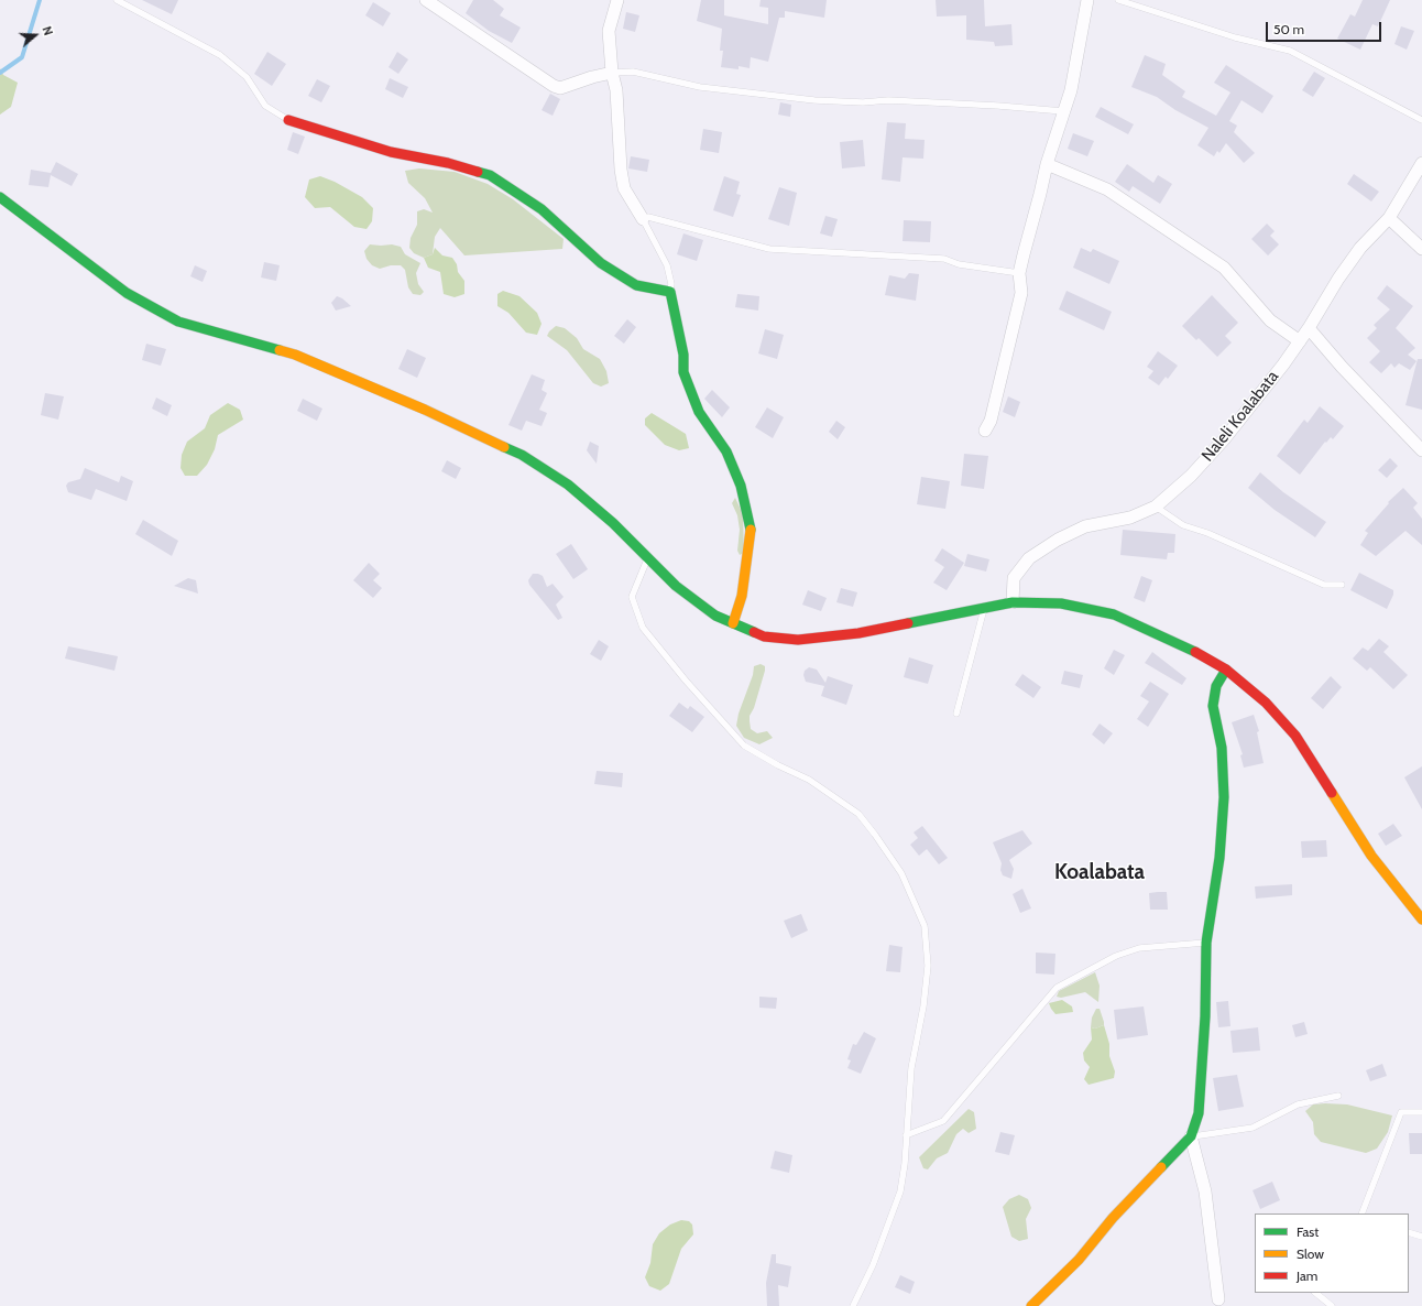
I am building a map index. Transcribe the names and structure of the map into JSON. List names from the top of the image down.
{
  "streets": {
    "street": ["Naleli Koalabata"]
  },
  "districts": ["Koalabata"],
  "legend": ["Fast", "Slow", "Jam"],
  "scale_bar": "50 m",
  "north": "right"
}
